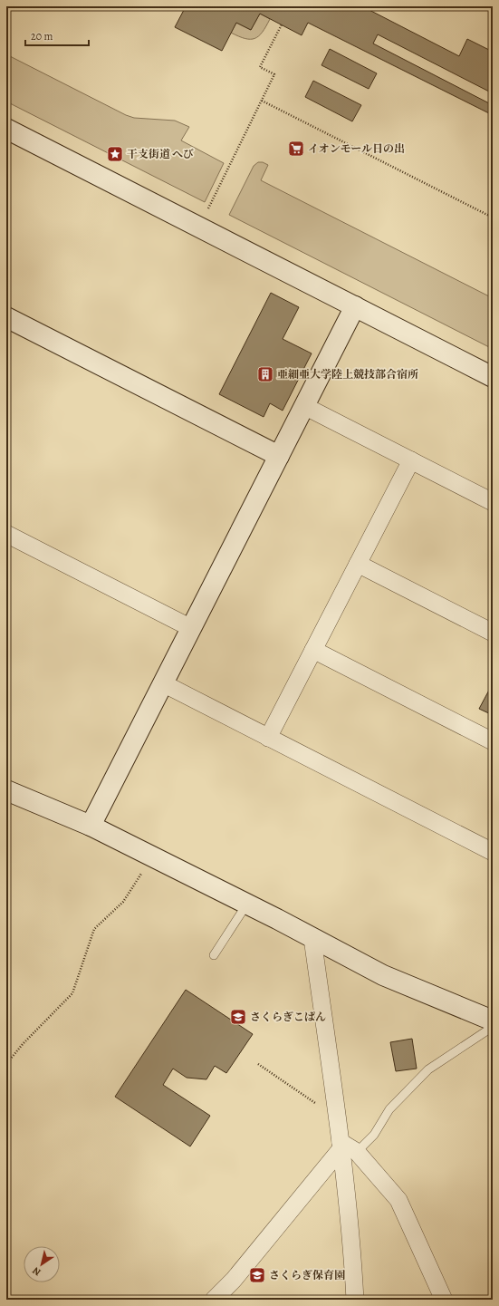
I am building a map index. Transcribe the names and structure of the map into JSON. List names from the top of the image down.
{
  "places": {
    "supermarket": ["イオンモール日の出"],
    "place": ["干支街道 へび"],
    "building": ["亜細亜大学陸上競技部合宿所"],
    "school or university": ["さくらぎこぱん", "さくらぎ保育園"]
  },
  "scale_bar": "20 m",
  "north": "bottom left"
}
